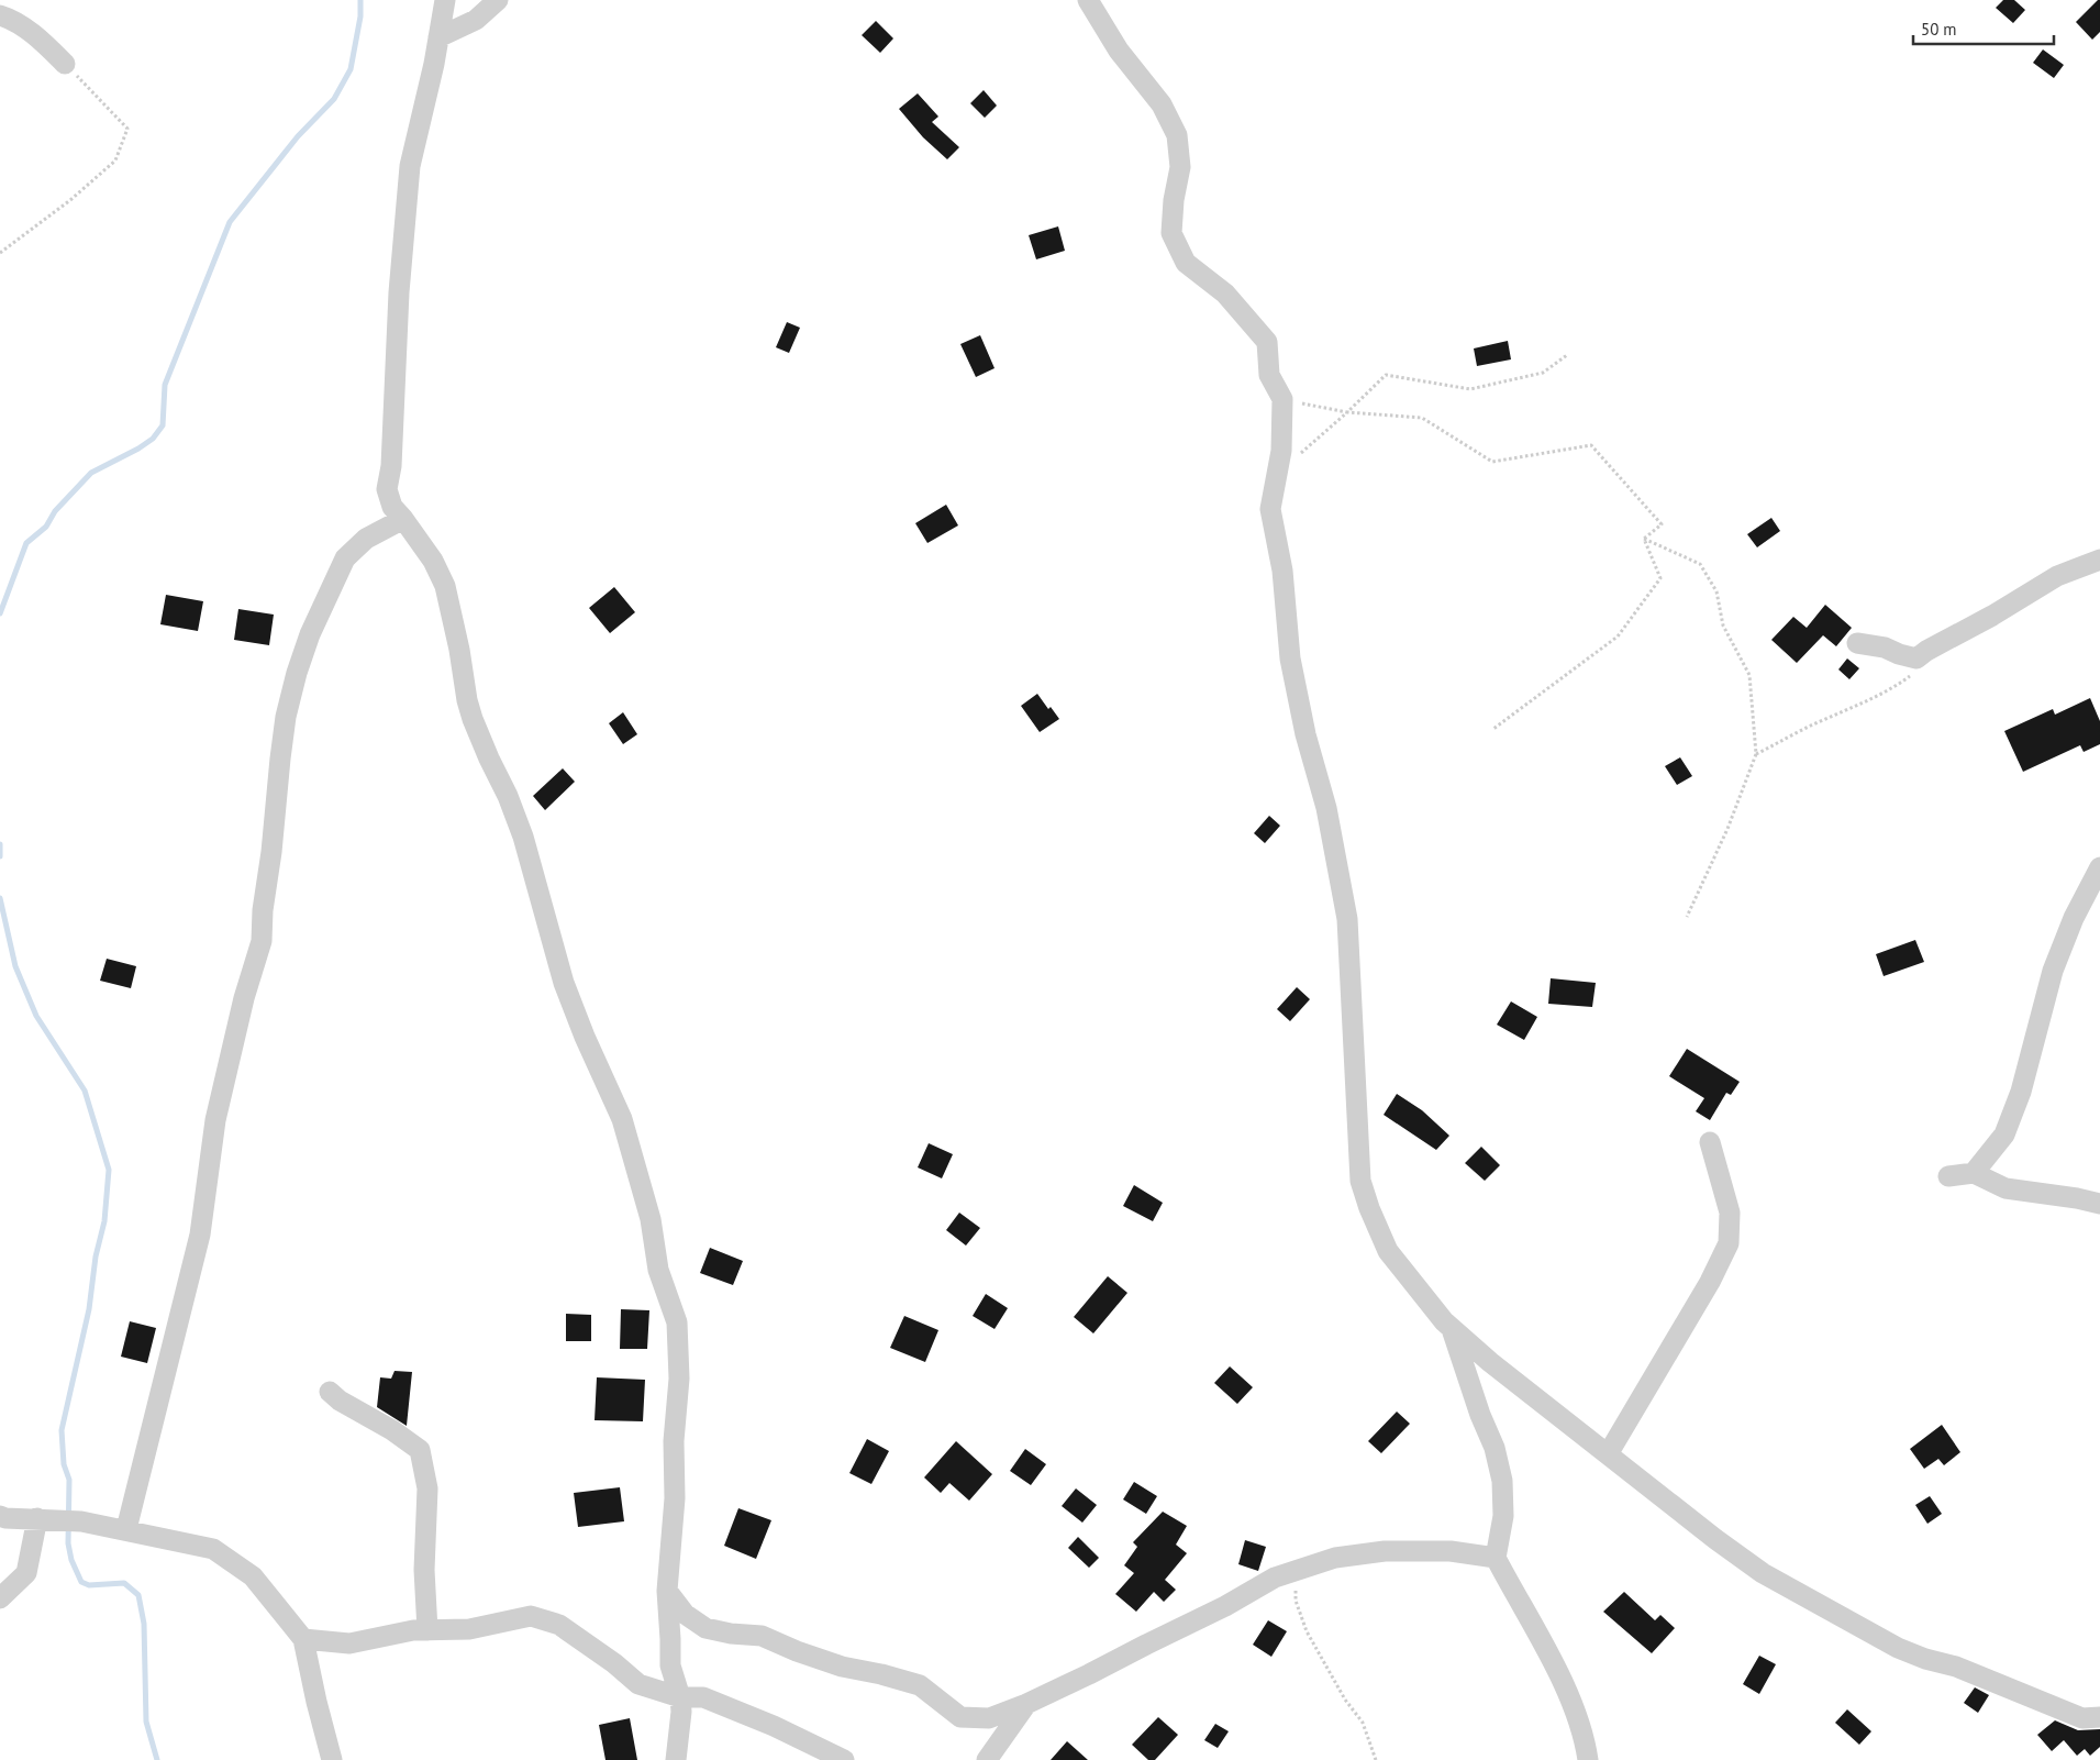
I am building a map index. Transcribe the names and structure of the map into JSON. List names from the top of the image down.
{
  "scale_bar": "50 m"
}
